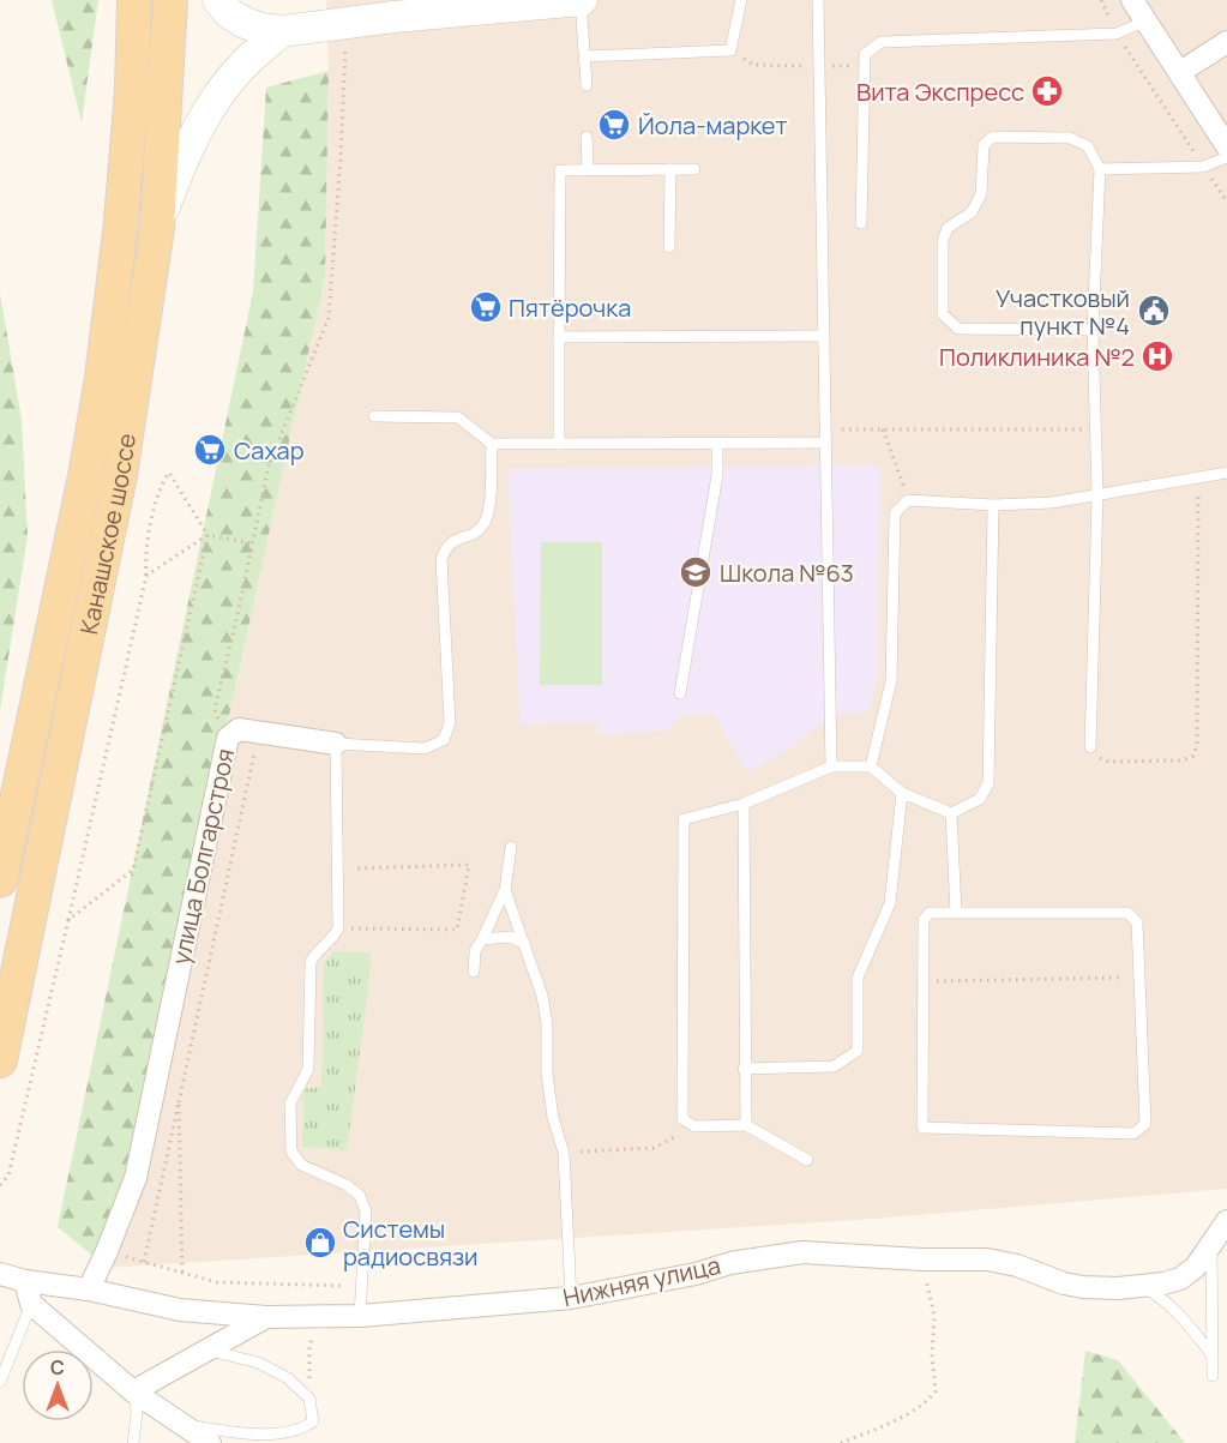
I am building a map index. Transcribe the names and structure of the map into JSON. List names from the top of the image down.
{
  "streets": {
    "main road": ["Канашское шоссе"],
    "street": ["улица Болгарстроя", "Нижняя улица"]
  },
  "crossings": [
    ["улица Болгарстроя", "Нижняя улица"]
  ],
  "places": {
    "pharmacy": ["Вита Экспресс"],
    "supermarket": ["Йола-маркет", "Пятёрочка", "Сахар"],
    "public building": ["Участковый пункт №4"],
    "hospital": ["Поликлиника №2"],
    "school or university": ["Школа №63"],
    "shop": ["Системы радиосвязи"]
  },
  "north": "top"
}
